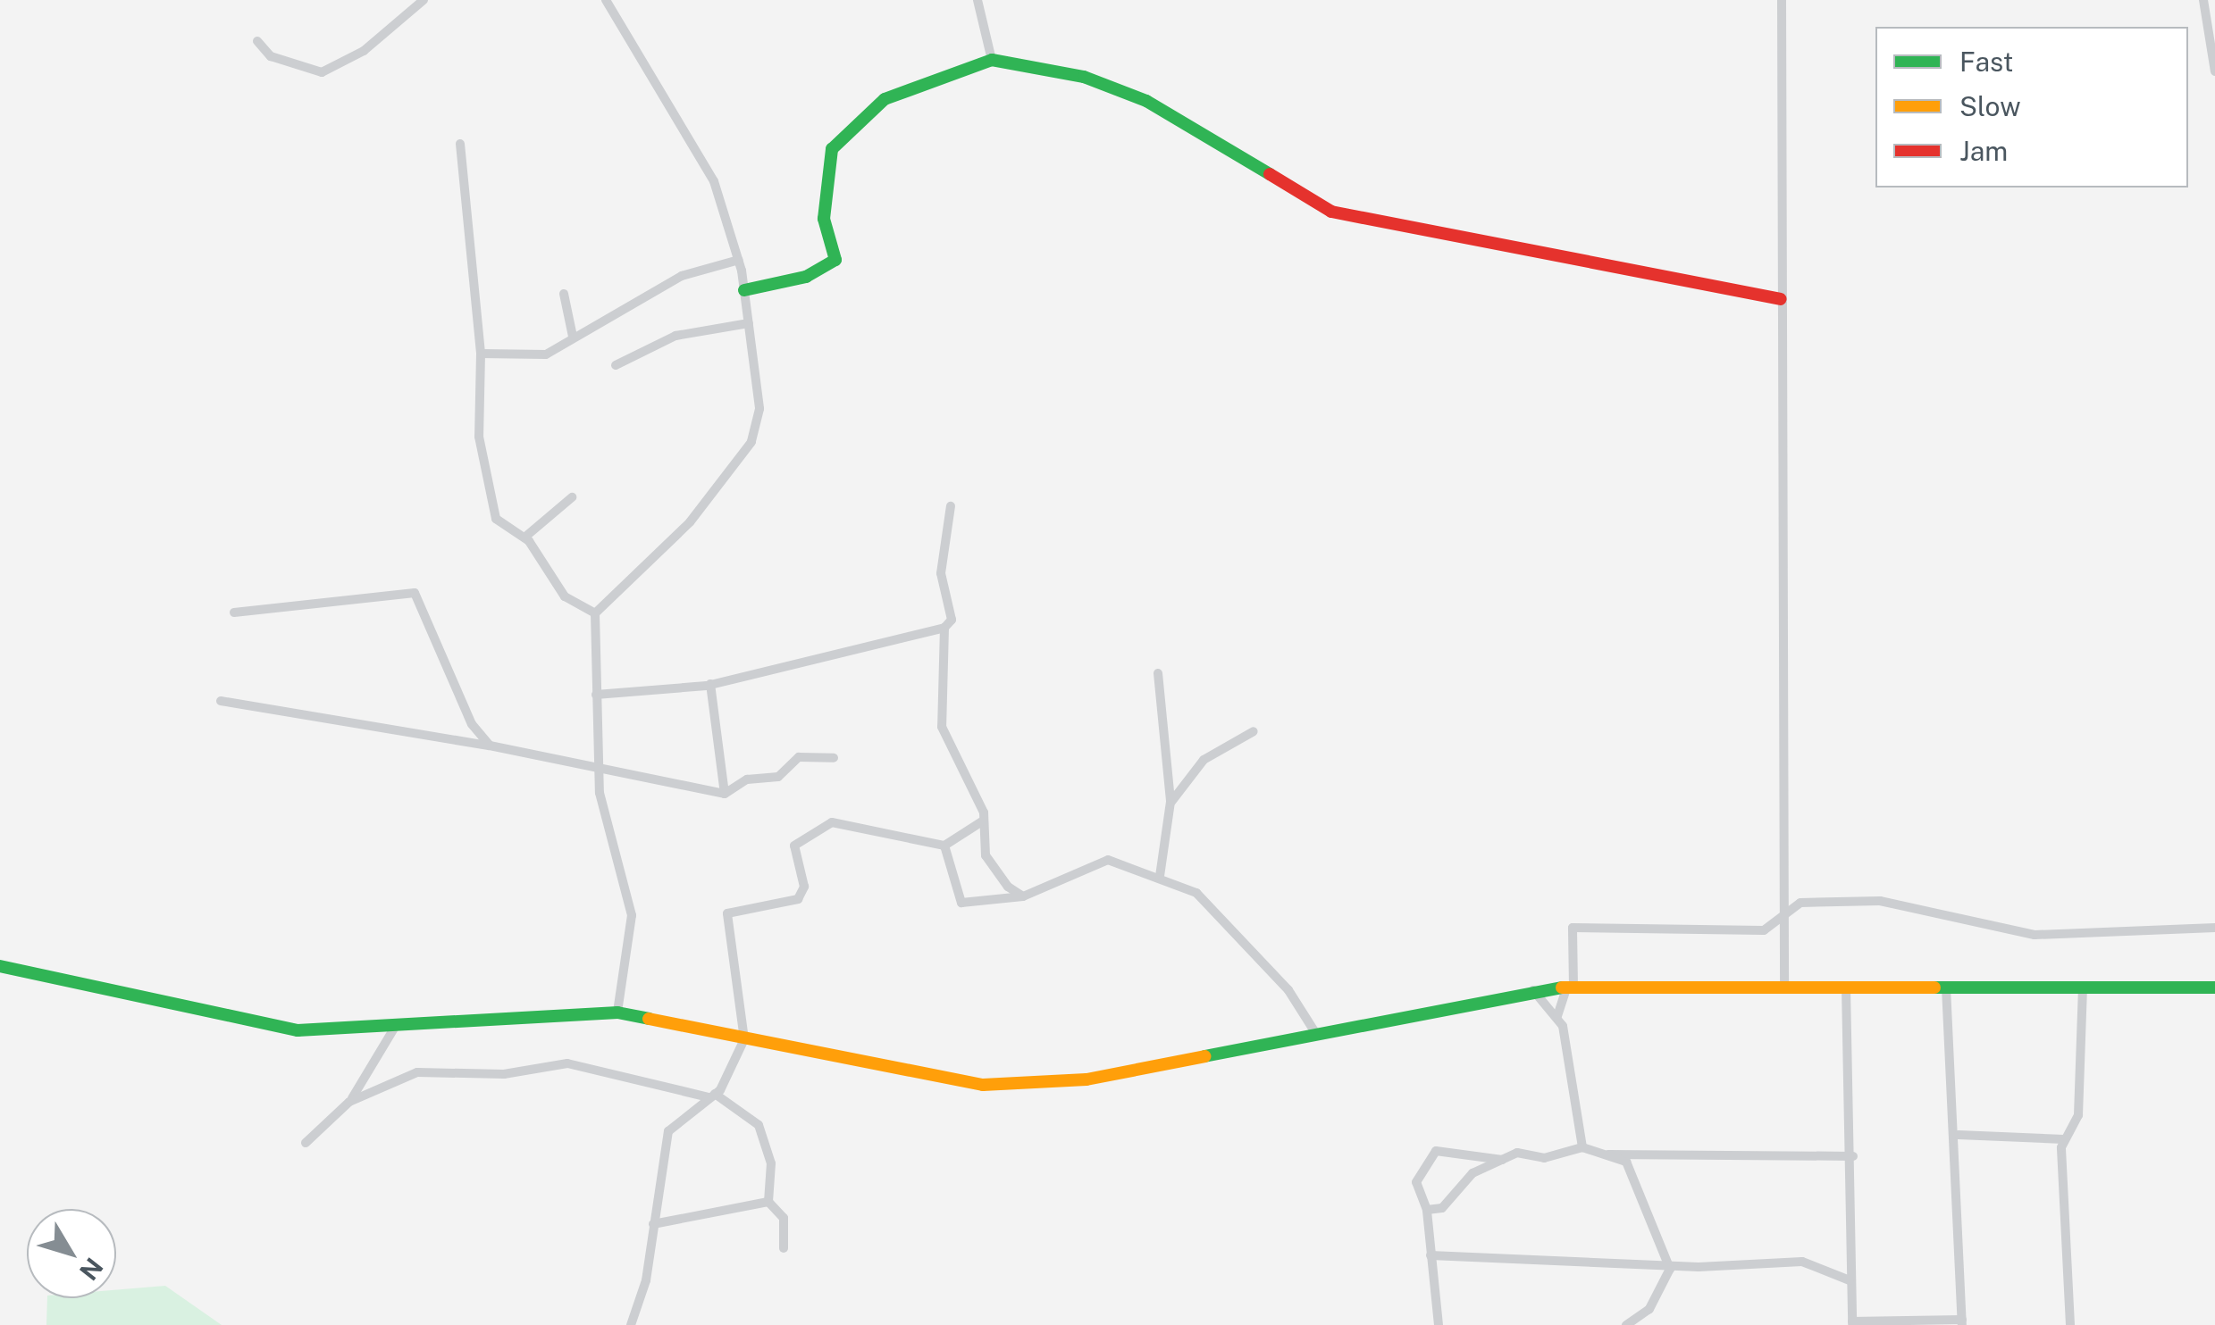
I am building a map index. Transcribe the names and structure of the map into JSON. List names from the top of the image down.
{
  "legend": ["Fast", "Slow", "Jam"],
  "north": "bottom right"
}
